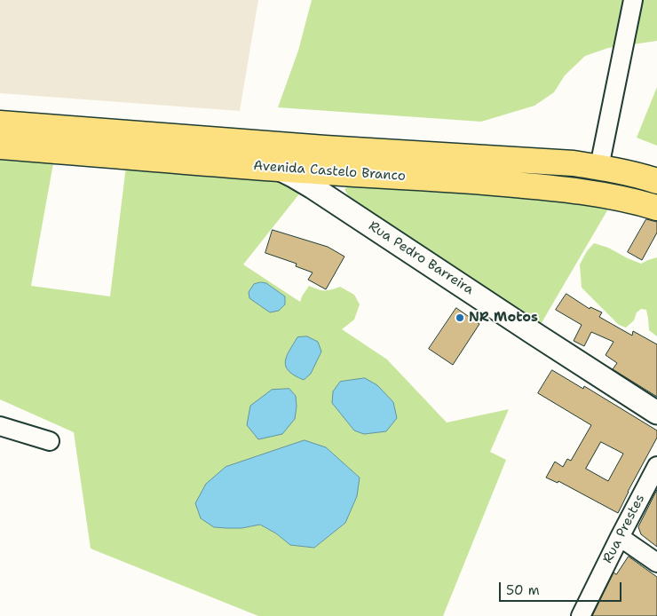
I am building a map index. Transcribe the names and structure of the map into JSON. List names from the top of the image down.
{
  "streets": {
    "main road": ["Avenida Castelo Branco"],
    "street": ["Rua Pedro Barreira", "Rua Prestes"]
  },
  "crossings": [
    ["Avenida Castelo Branco", "Rua Pedro Barreira"]
  ],
  "places": ["NR Motos"],
  "scale_bar": "50 m"
}
